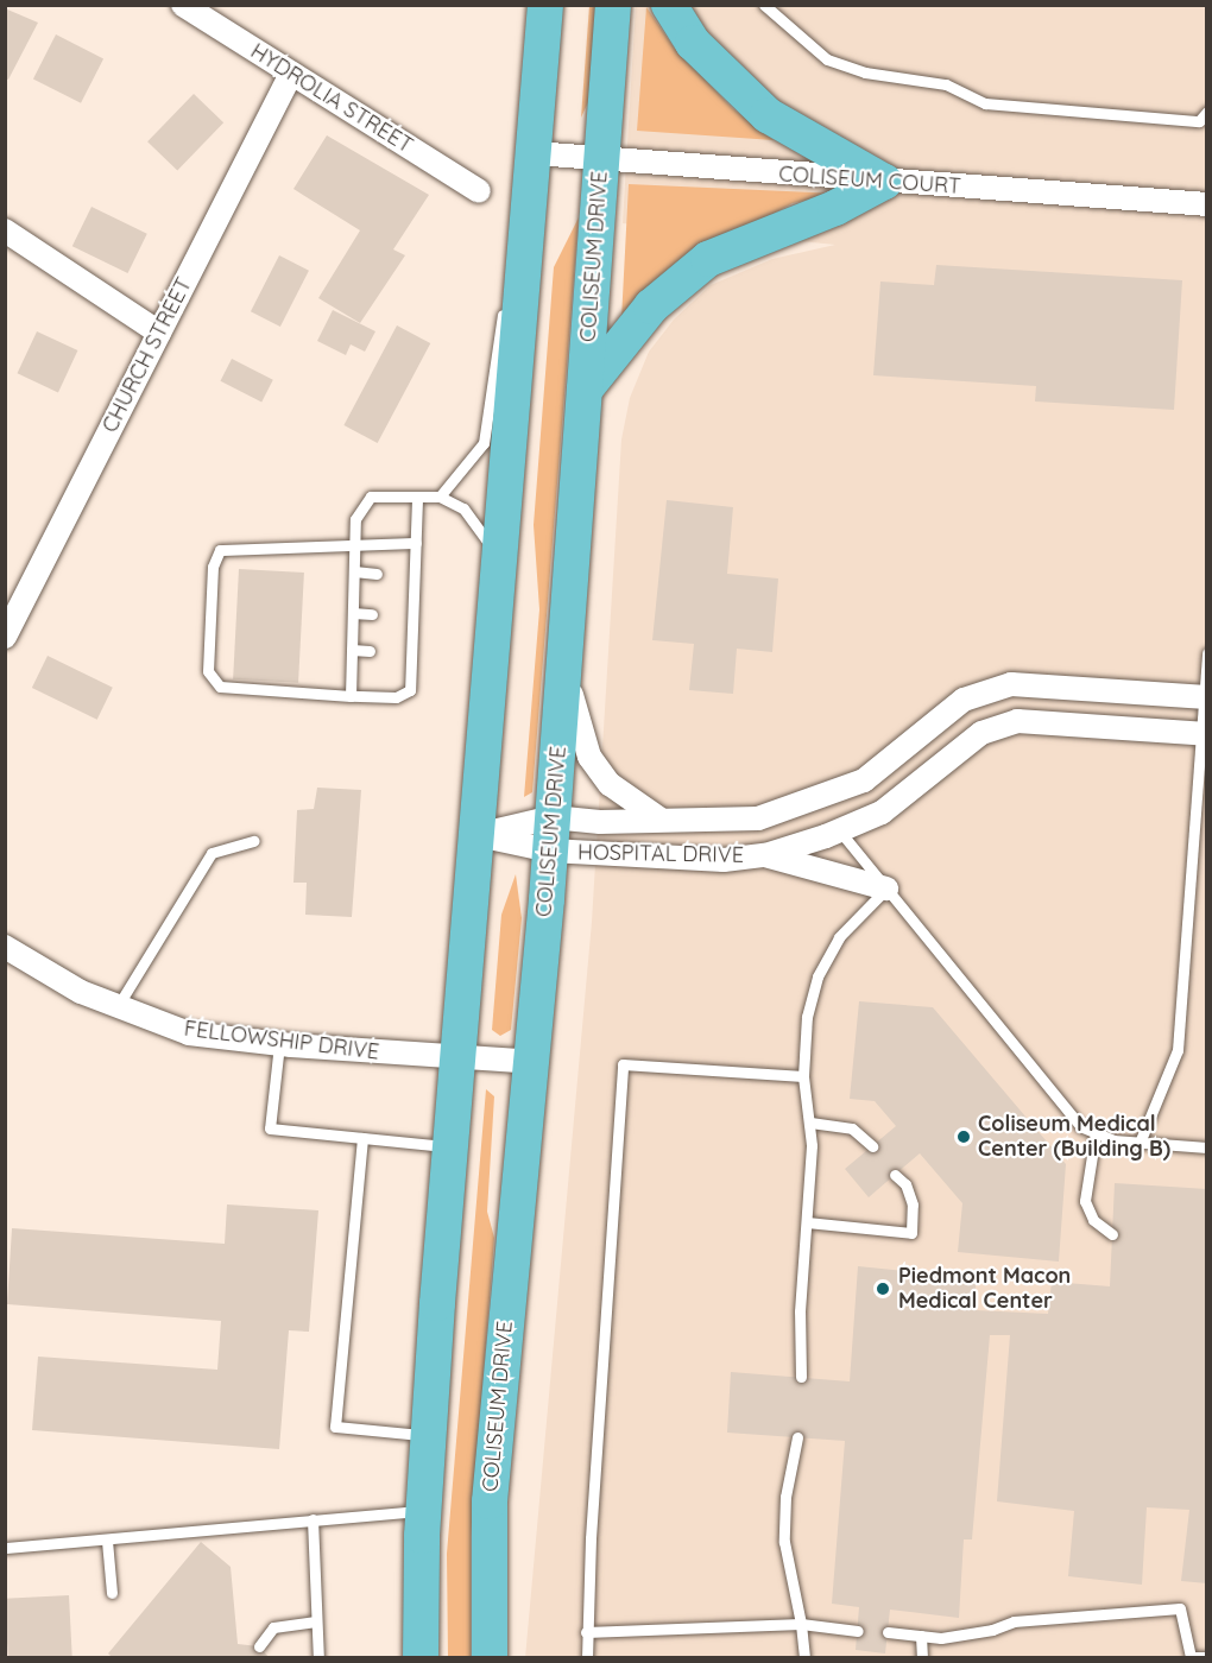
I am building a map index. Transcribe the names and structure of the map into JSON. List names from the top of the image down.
{
  "streets": {
    "main road": ["COLISEUM DRIVE"],
    "street": [
      "HYDROLIA STREET",
      "COLISEUM COURT",
      "CHURCH STREET",
      "HOSPITAL DRIVE",
      "FELLOWSHIP DRIVE"
    ]
  },
  "crossings": [
    ["HYDROLIA STREET", "CHURCH STREET"],
    ["COLISEUM COURT", "COLISEUM DRIVE"],
    ["COLISEUM DRIVE", "HOSPITAL DRIVE"],
    ["COLISEUM DRIVE", "FELLOWSHIP DRIVE"]
  ],
  "places": ["Coliseum Medical Center (Building B)", "Piedmont Macon Medical Center"]
}
